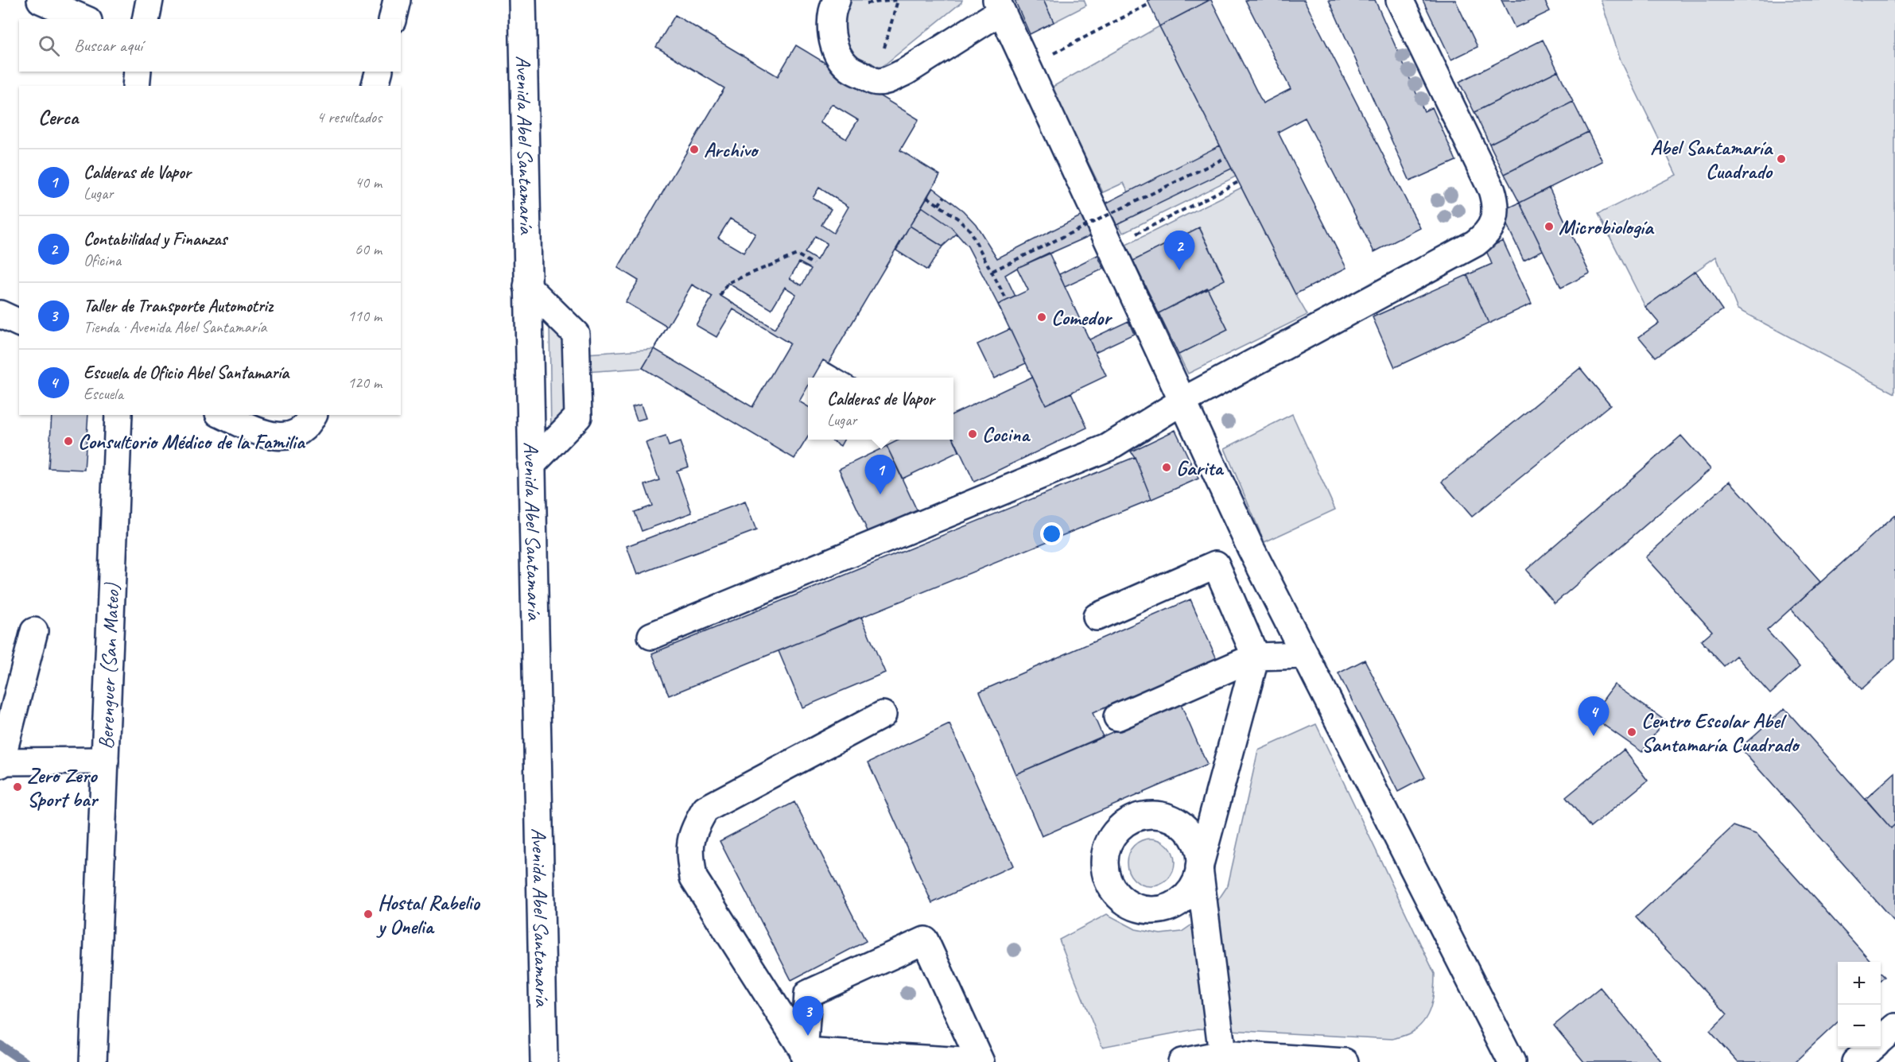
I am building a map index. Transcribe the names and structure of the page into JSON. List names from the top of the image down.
{
  "streets": {
    "street": ["Avenida Abel Santamaría", "Berenguer (San Mateo)"]
  },
  "places": [
    "Archivo",
    "Abel Santamaría Cuadrado",
    "Microbiología",
    "Comedor",
    "Cocina",
    "Consultorio Médico de la Familia",
    "Garita",
    "Centro Escolar Abel Santamaría Cuadrado",
    "Zero Zero Sport bar",
    "Hostal Rabelio y Onelia"
  ],
  "page": {
    "search": "Buscar aquí",
    "heading": ["Cerca", "4 resultados"],
    "list": [
      {
        "mark": "1",
        "name": "Calderas de Vapor",
        "note": "Lugar",
        "value": "40 m"
      },
      {
        "mark": "2",
        "name": "Contabilidad y Finanzas",
        "note": "Oficina",
        "value": "60 m"
      },
      {
        "mark": "3",
        "name": "Taller de Transporte Automotriz",
        "note": "Tienda · Avenida Abel Santamaría",
        "value": "110 m"
      },
      {
        "mark": "4",
        "name": "Escuela de Oficio Abel Santamaría",
        "note": "Escuela",
        "value": "120 m"
      }
    ],
    "pins": [
      "2",
      "1",
      "4",
      "3"
    ],
    "popup": ["Calderas de Vapor", "Lugar"],
    "map_buttons": ["+", "−"]
  }
}
